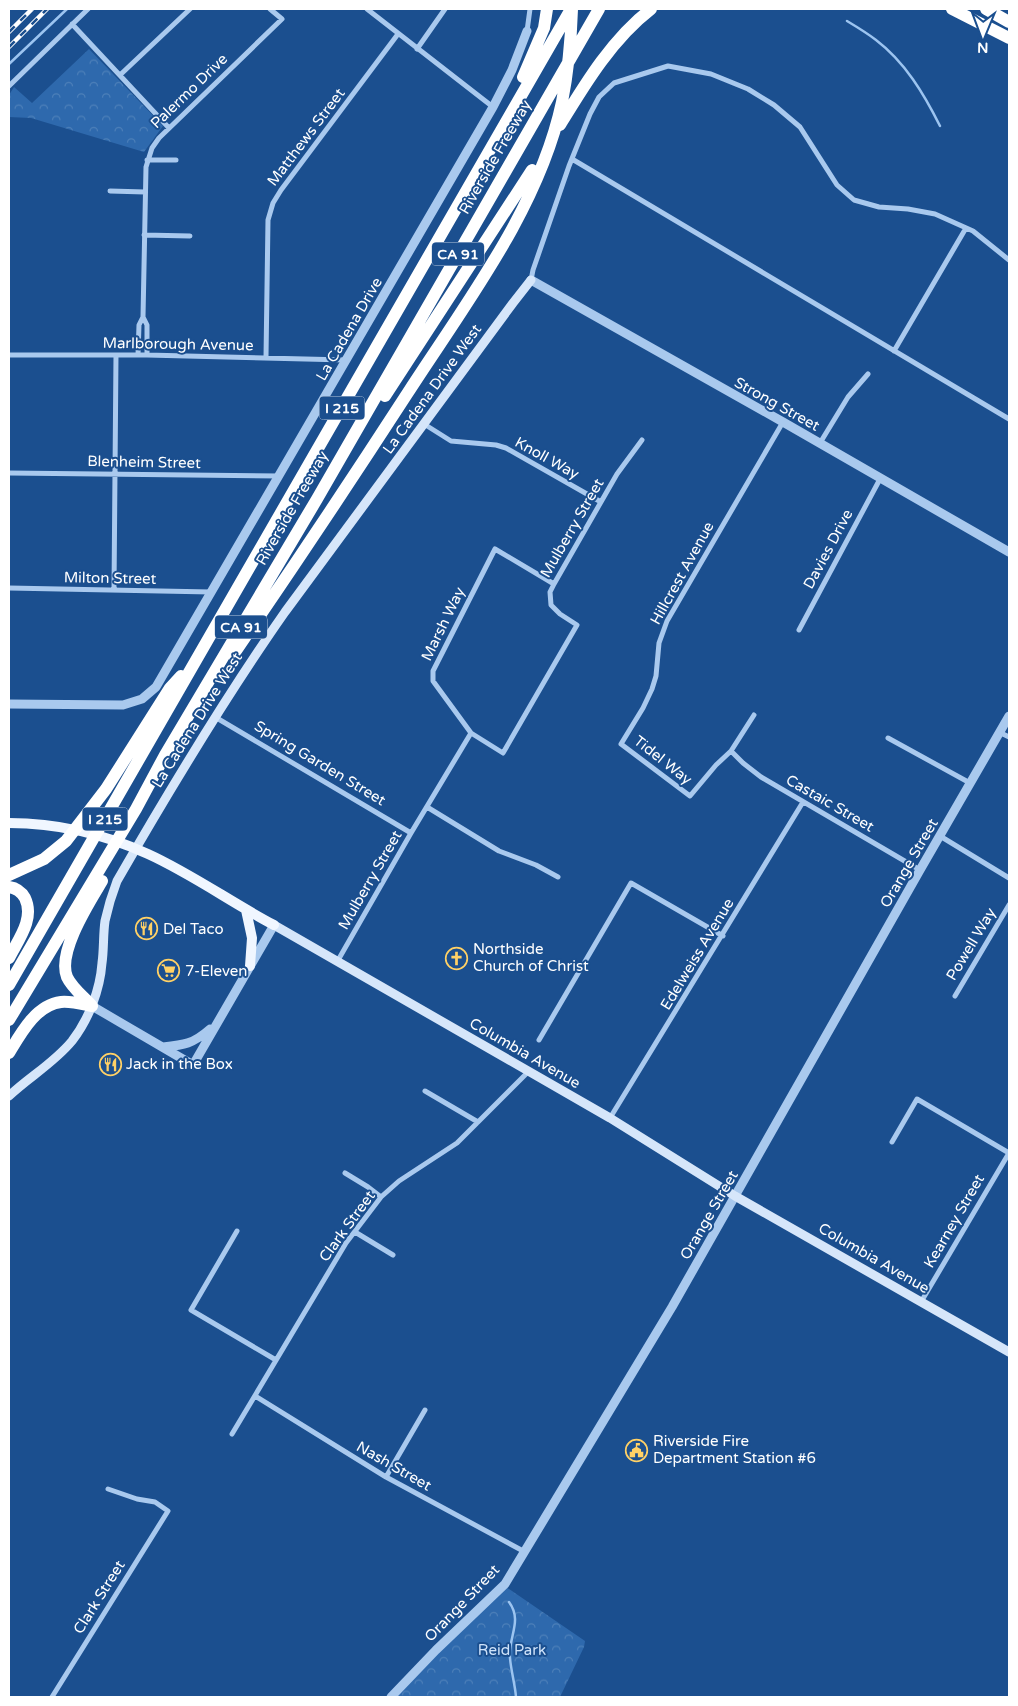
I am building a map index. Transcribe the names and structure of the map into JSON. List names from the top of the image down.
{
  "streets": {
    "highway": ["Riverside Freeway", "CA 91", "I 215"],
    "main road": ["La Cadena Drive West", "Columbia Avenue"],
    "street": [
      "Palermo Drive",
      "Matthews Street",
      "La Cadena Drive",
      "Marlborough Avenue",
      "Strong Street",
      "Knoll Way",
      "Blenheim Street",
      "Mulberry Street",
      "Davies Drive",
      "Hillcrest Avenue",
      "Milton Street",
      "Marsh Way",
      "Tidel Way",
      "Spring Garden Street",
      "Castaic Street",
      "Orange Street",
      "Powell Way",
      "Edelweiss Avenue",
      "Kearney Street",
      "Clark Street",
      "Nash Street"
    ]
  },
  "crossings": [
    ["Palermo Drive", "Marlborough Avenue"],
    ["Matthews Street", "Marlborough Avenue"],
    ["Riverside Freeway", "I 215"],
    ["La Cadena Drive", "Marlborough Avenue"],
    ["La Cadena Drive", "Blenheim Street"],
    ["La Cadena Drive", "Milton Street"],
    ["La Cadena Drive West", "Strong Street"],
    ["La Cadena Drive West", "Knoll Way"],
    ["La Cadena Drive West", "Spring Garden Street"],
    ["Strong Street", "Davies Drive"],
    ["Strong Street", "Hillcrest Avenue"],
    ["Knoll Way", "Mulberry Street"],
    ["Mulberry Street", "Marsh Way"],
    ["Mulberry Street", "Spring Garden Street"],
    ["Mulberry Street", "Columbia Avenue"],
    ["Hillcrest Avenue", "Tidel Way"],
    ["Tidel Way", "Castaic Street"],
    ["Castaic Street", "Orange Street"],
    ["Castaic Street", "Edelweiss Avenue"],
    ["Orange Street", "Columbia Avenue"],
    ["Orange Street", "Nash Street"],
    ["Edelweiss Avenue", "Columbia Avenue"],
    ["Columbia Avenue", "Kearney Street"],
    ["Columbia Avenue", "Clark Street"],
    ["Clark Street", "Nash Street"]
  ],
  "parks": ["Reid Park"],
  "places": {
    "restaurant": ["Del Taco", "Jack in the Box"],
    "church": ["Northside Church of Christ"],
    "supermarket": ["7-Eleven"],
    "public building": ["Riverside Fire Department Station #6"]
  },
  "north": "bottom"
}
